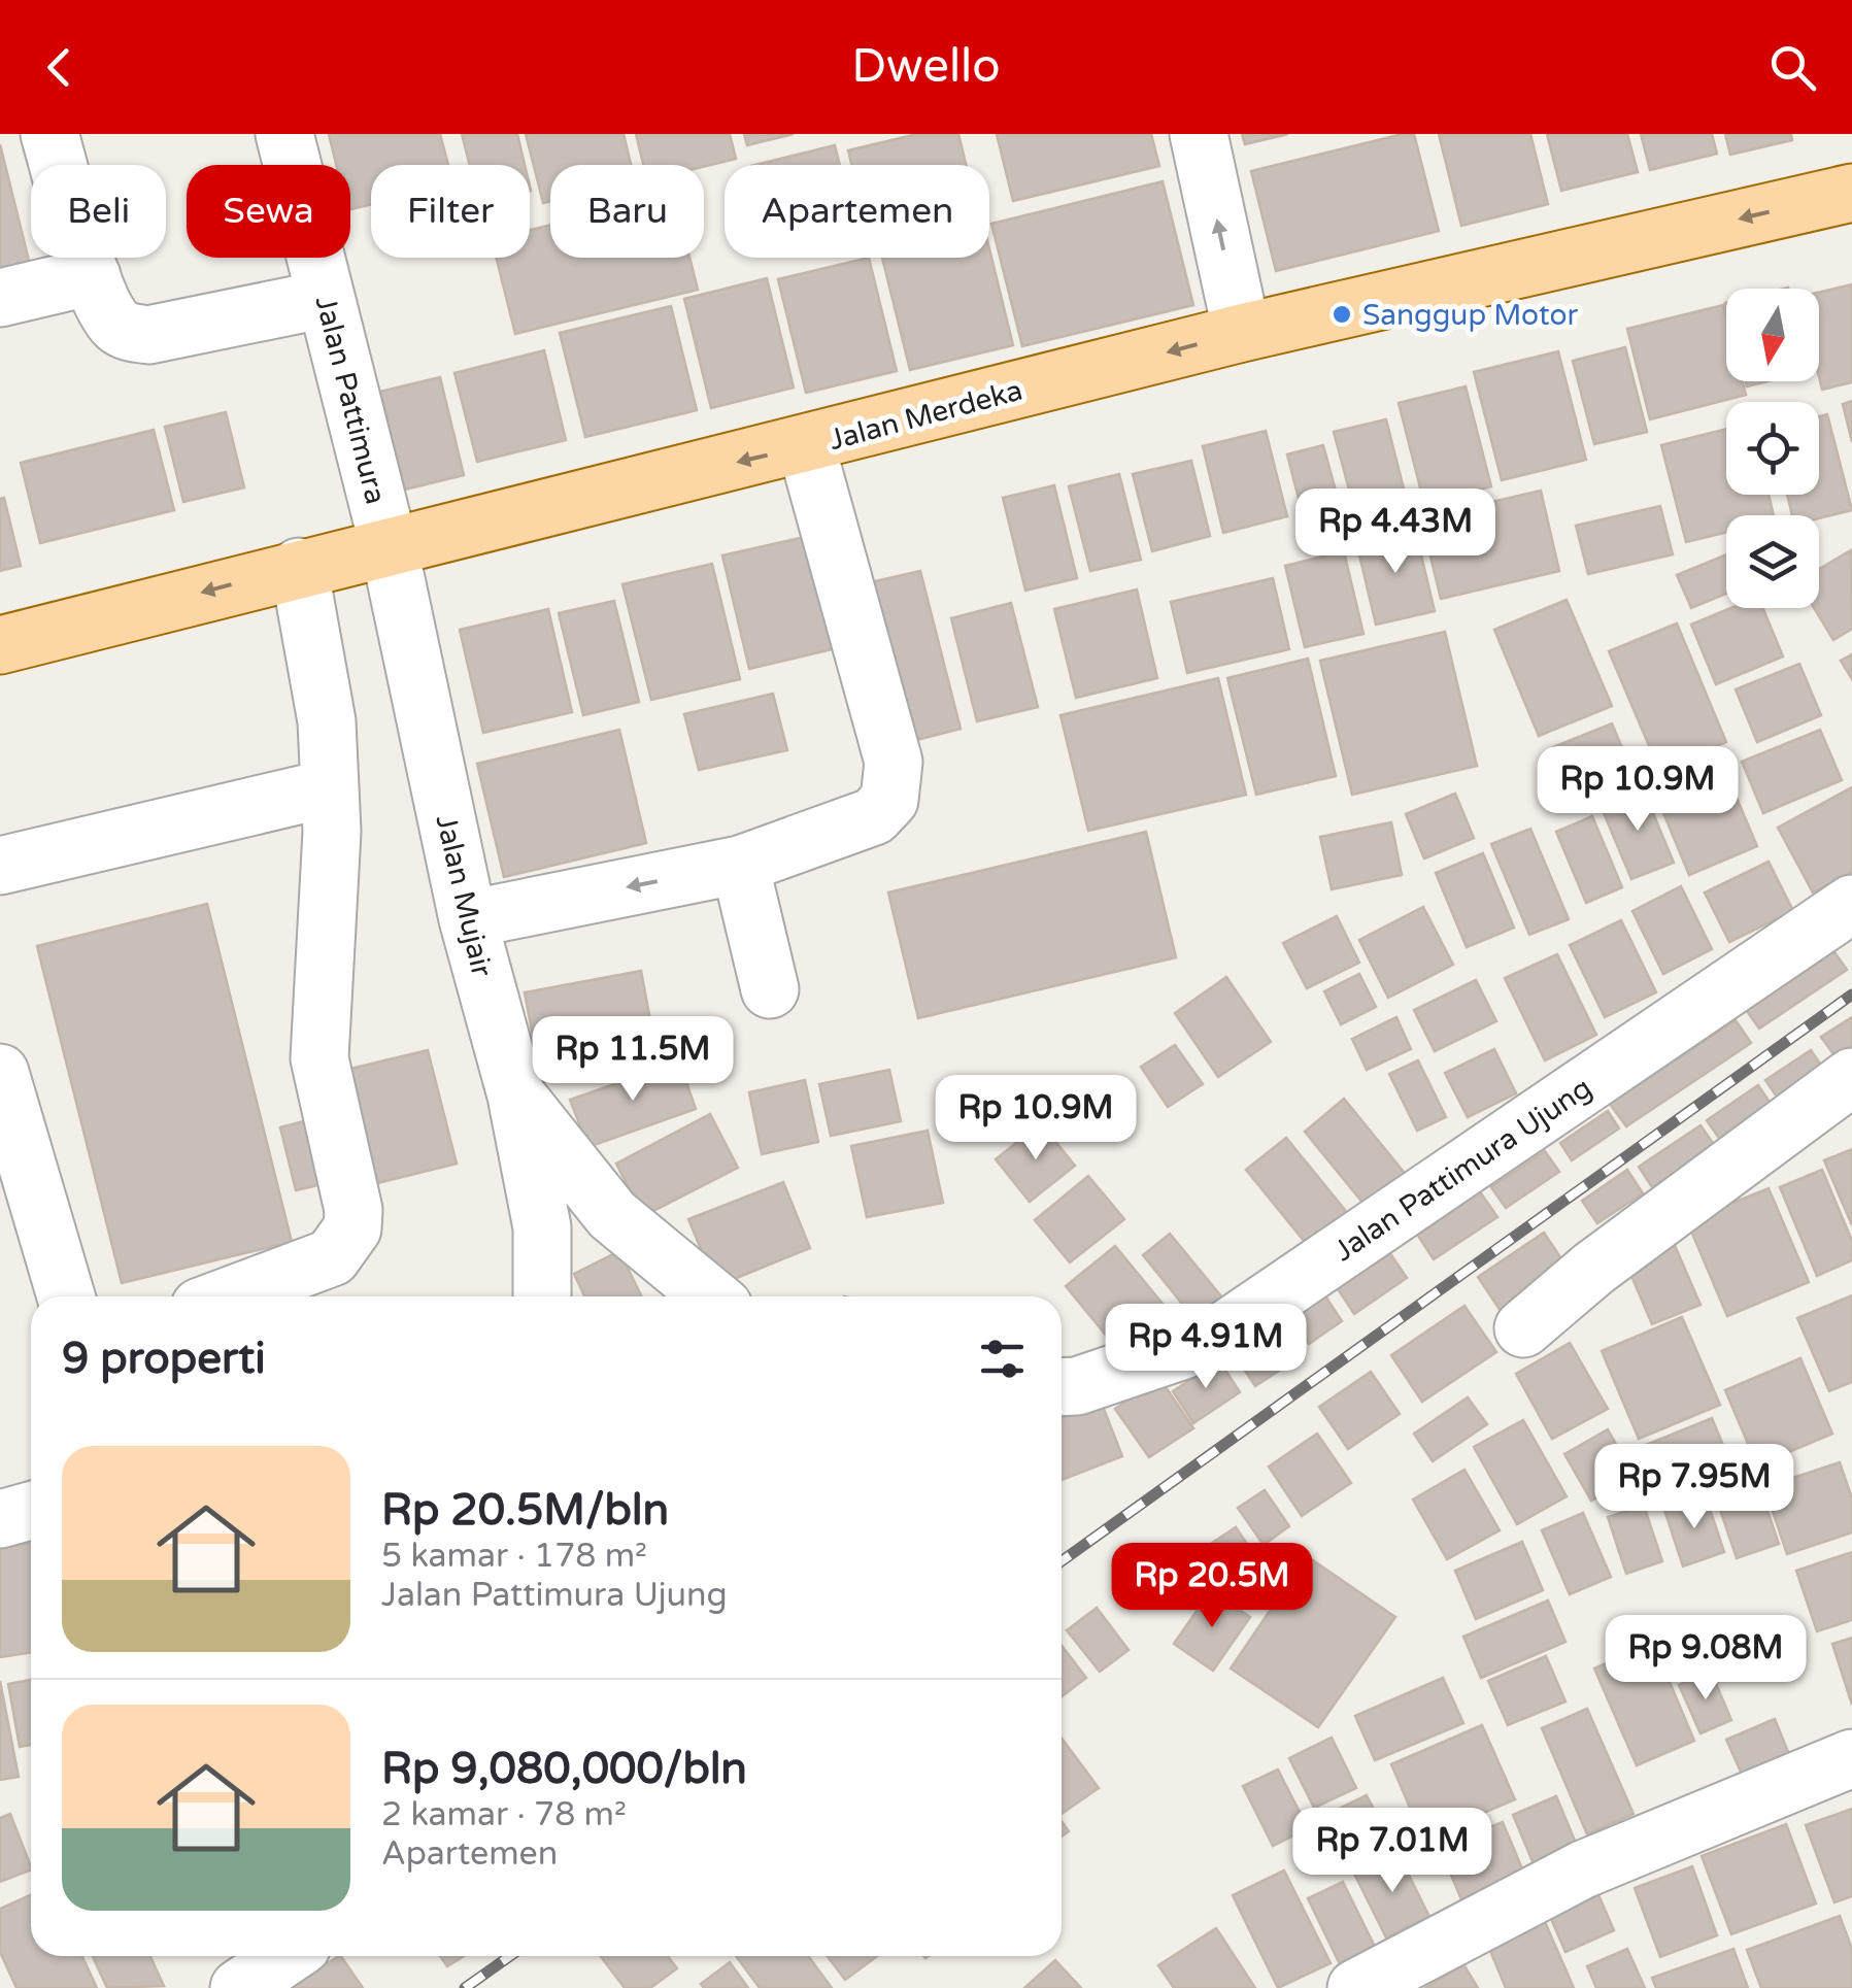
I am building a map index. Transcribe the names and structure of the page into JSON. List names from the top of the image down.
{
  "streets": {
    "main road": ["Jalan Merdeka"],
    "street": ["Jalan Pattimura", "Jalan Mujair", "Jalan Pattimura Ujung"]
  },
  "crossings": [
    ["Jalan Pattimura", "Jalan Merdeka"],
    ["Jalan Pattimura", "Jalan Mujair"],
    ["Jalan Merdeka", "Jalan Mujair"]
  ],
  "one_way": ["Jalan Merdeka"],
  "places": ["Sanggup Motor"],
  "north": "bottom",
  "page": {
    "header": "Dwello",
    "chip": [
      "Beli",
      "Sewa",
      "Filter",
      "Baru",
      "Apartemen"
    ],
    "price": [
      "Rp 4.43M",
      "Rp 10.9M",
      "Rp 11.5M",
      "Rp 10.9M",
      "Rp 4.91M",
      "Rp 7.95M",
      "Rp 20.5M",
      "Rp 9.08M",
      "Rp 7.01M"
    ],
    "heading": "9 properti",
    "list": [
      {
        "name": "Rp 20.5M/bln",
        "note": "5 kamar · 178 m² · Jalan Pattimura Ujung"
      },
      {
        "name": "Rp 9,080,000/bln",
        "note": "2 kamar · 78 m² · Apartemen"
      }
    ]
  }
}
